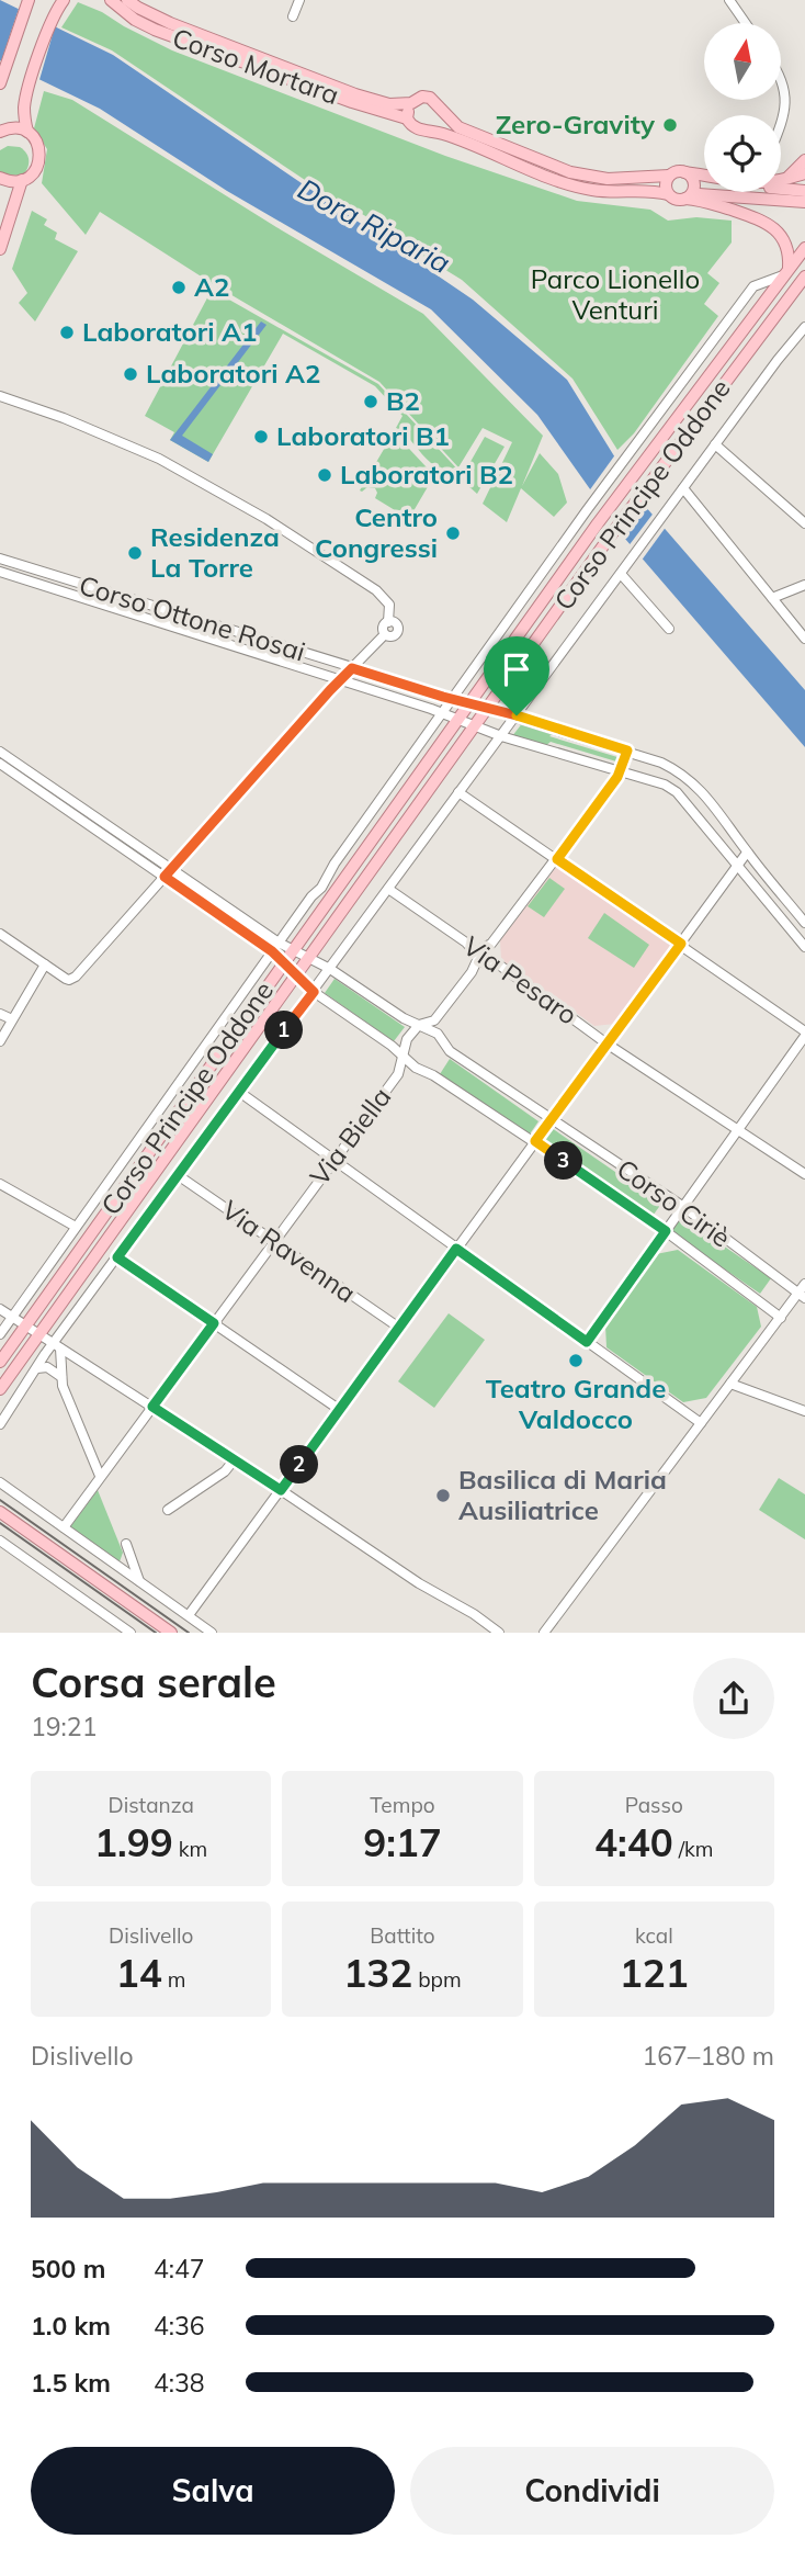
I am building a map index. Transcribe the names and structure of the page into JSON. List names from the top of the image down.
{
  "streets": {
    "main road": ["Corso Mortara", "Corso Principe Oddone"],
    "street": [
      "Corso Ottone Rosai",
      "Via Pesaro",
      "Via Biella",
      "Corso Ciriè",
      "Via Ravenna"
    ]
  },
  "crossings": [
    ["Corso Principe Oddone", "Corso Ottone Rosai"],
    ["Corso Principe Oddone", "Via Pesaro"],
    ["Corso Principe Oddone", "Corso Ciriè"],
    ["Corso Principe Oddone", "Via Ravenna"],
    ["Corso Ottone Rosai", "Via Biella"],
    ["Via Pesaro", "Via Biella"],
    ["Via Biella", "Corso Ciriè"],
    ["Via Biella", "Via Ravenna"]
  ],
  "water": ["Dora Riparia"],
  "parks": ["Parco Lionello Venturi"],
  "places": [
    "Zero-Gravity",
    "A2",
    "Laboratori A1",
    "Laboratori A2",
    "B2",
    "Laboratori B1",
    "Laboratori B2",
    "Centro Congressi",
    "Residenza La Torre",
    "Teatro Grande Valdocco",
    "Basilica di Maria Ausiliatrice"
  ],
  "north": "top",
  "page": {
    "pins": ["1", "3", "2"],
    "heading": ["Corsa serale", "19:21"],
    "stats": [
      ["Distanza", "1.99 km"],
      ["Tempo", "9:17"],
      ["Passo", "4:40 /km"],
      ["Dislivello", "14 m"],
      ["Battito", "132 bpm"],
      ["kcal", "121"]
    ],
    "chart": ["Dislivello", "167–180 m"],
    "list": [
      {
        "name": "500 m",
        "note": "4:47"
      },
      {
        "name": "1.0 km",
        "note": "4:36"
      },
      {
        "name": "1.5 km",
        "note": "4:38"
      }
    ],
    "buttons": ["Salva", "Condividi"]
  }
}
